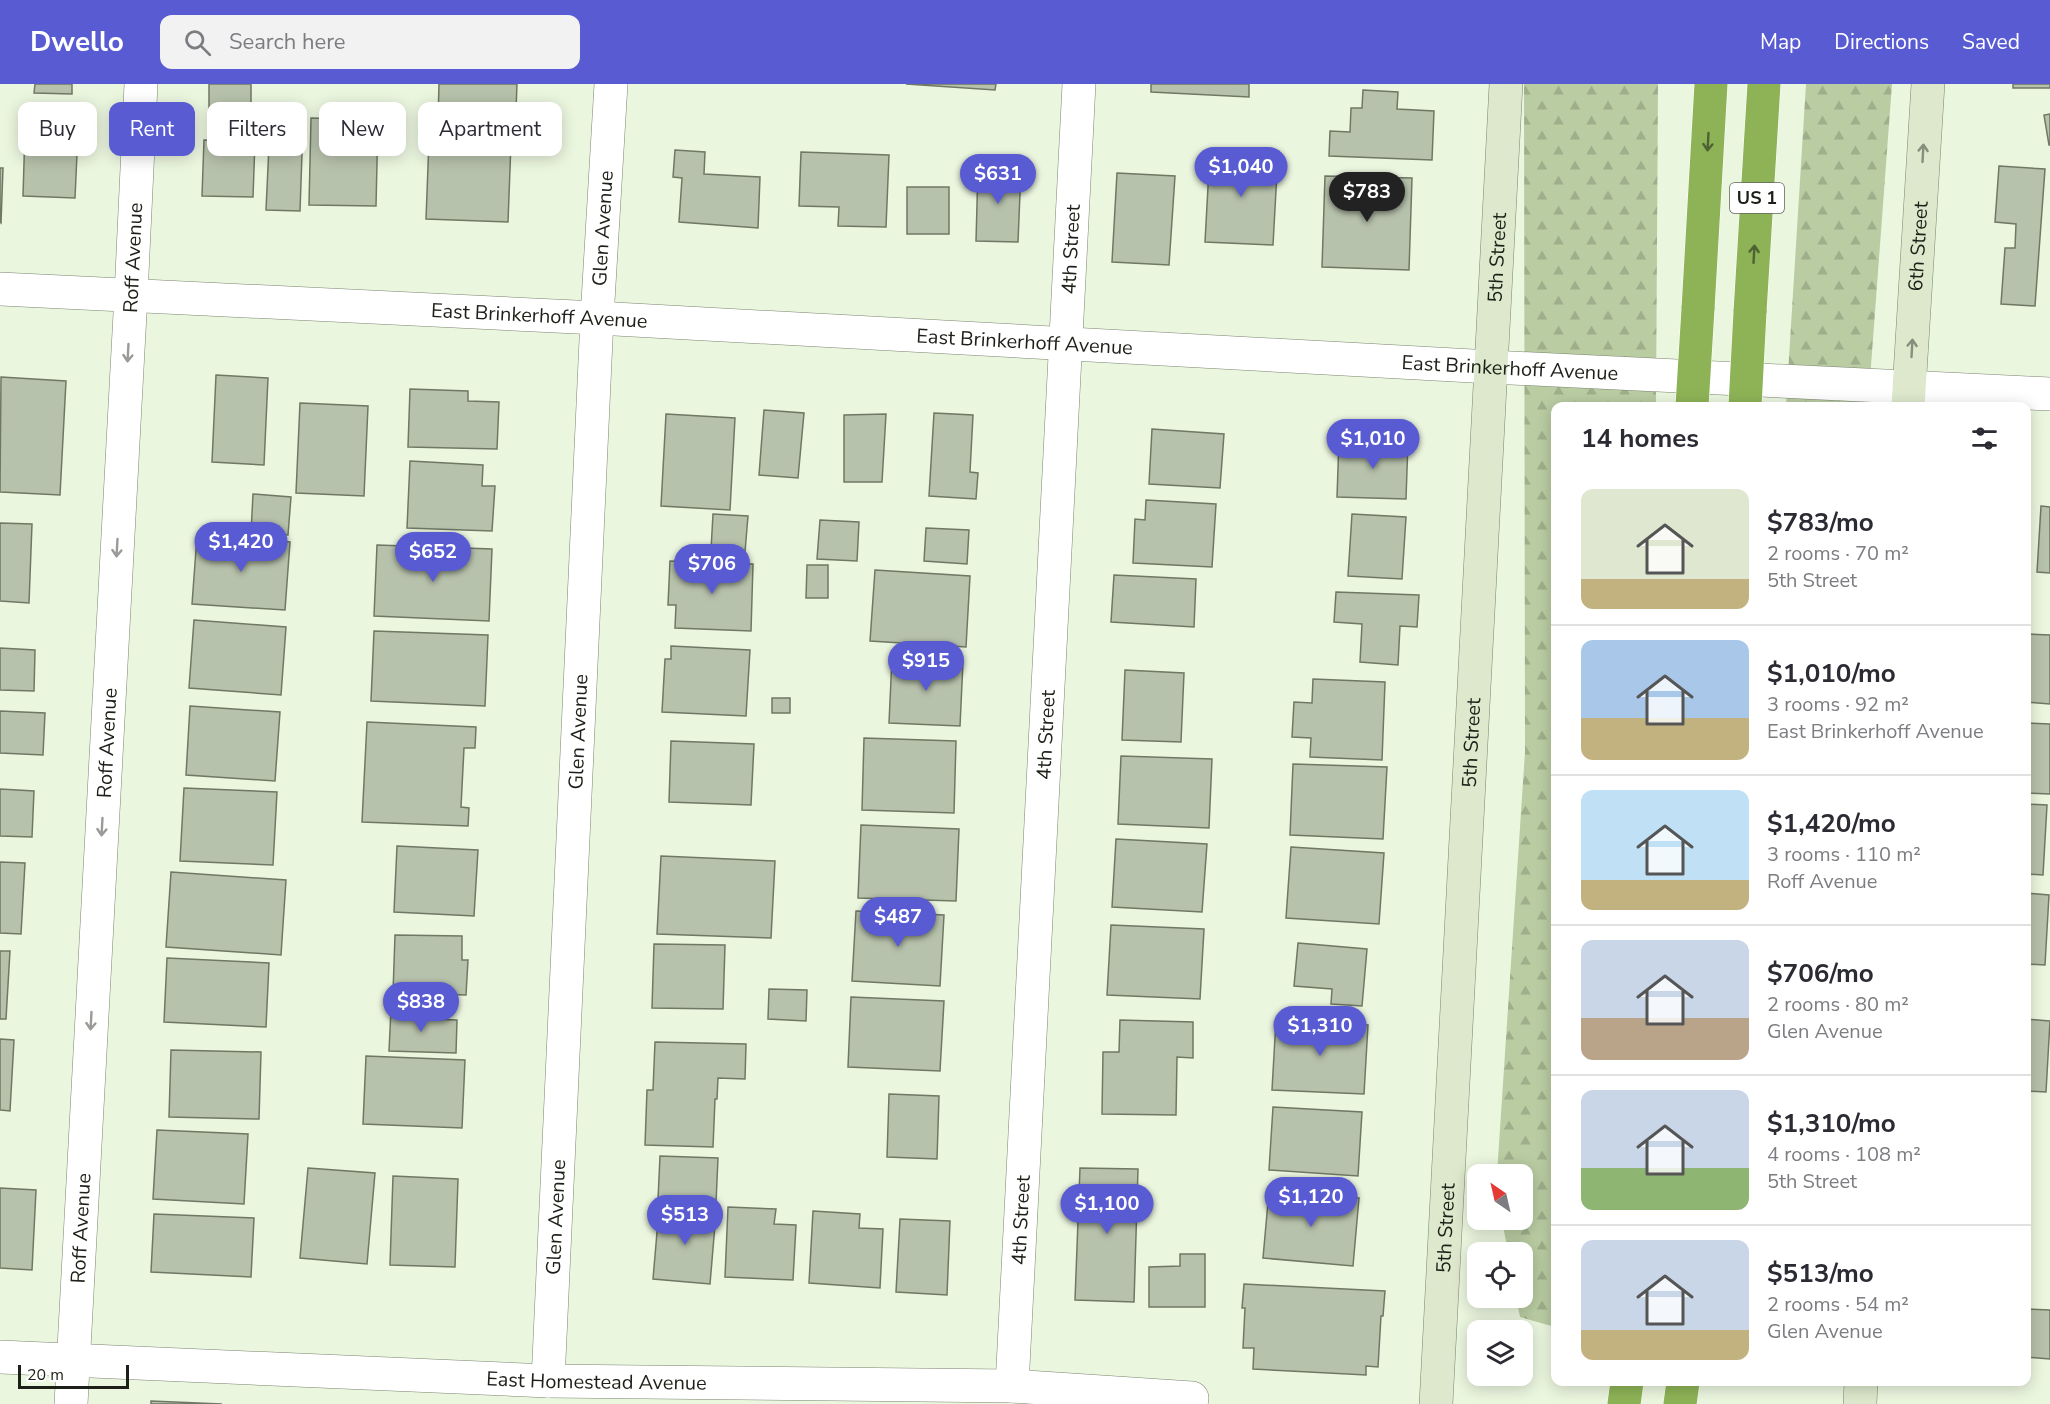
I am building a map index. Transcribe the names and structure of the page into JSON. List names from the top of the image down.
{
  "streets": {
    "highway": ["US 1"],
    "main road": ["6th Street", "5th Street"],
    "street": [
      "Glen Avenue",
      "4th Street",
      "Roff Avenue",
      "East Brinkerhoff Avenue",
      "East Homestead Avenue"
    ]
  },
  "crossings": [
    ["Glen Avenue", "East Brinkerhoff Avenue"],
    ["Glen Avenue", "East Homestead Avenue"],
    ["6th Street", "East Brinkerhoff Avenue"],
    ["4th Street", "East Brinkerhoff Avenue"],
    ["4th Street", "East Homestead Avenue"],
    ["Roff Avenue", "East Brinkerhoff Avenue"],
    ["Roff Avenue", "East Homestead Avenue"],
    ["5th Street", "East Brinkerhoff Avenue"]
  ],
  "one_way": ["6th Street", "Roff Avenue"],
  "scale_bar": "20 m",
  "north": "top left",
  "page": {
    "header": "Dwello",
    "search": "Search here",
    "nav": ["Map", "Directions", "Saved"],
    "chip": [
      "Buy",
      "Rent",
      "Filters",
      "New",
      "Apartment"
    ],
    "price": [
      "$1,040",
      "$631",
      "$783",
      "$1,010",
      "$1,420",
      "$652",
      "$706",
      "$915",
      "$487",
      "$838",
      "$1,310",
      "$1,120",
      "$1,100",
      "$513"
    ],
    "heading": "14 homes",
    "list": [
      {
        "name": "$783/mo",
        "note": "2 rooms · 70 m² · 5th Street"
      },
      {
        "name": "$1,010/mo",
        "note": "3 rooms · 92 m² · East Brinkerhoff Avenue"
      },
      {
        "name": "$1,420/mo",
        "note": "3 rooms · 110 m² · Roff Avenue"
      },
      {
        "name": "$706/mo",
        "note": "2 rooms · 80 m² · Glen Avenue"
      },
      {
        "name": "$1,310/mo",
        "note": "4 rooms · 108 m² · 5th Street"
      },
      {
        "name": "$513/mo",
        "note": "2 rooms · 54 m² · Glen Avenue"
      }
    ],
    "scale": "20 m"
  }
}
